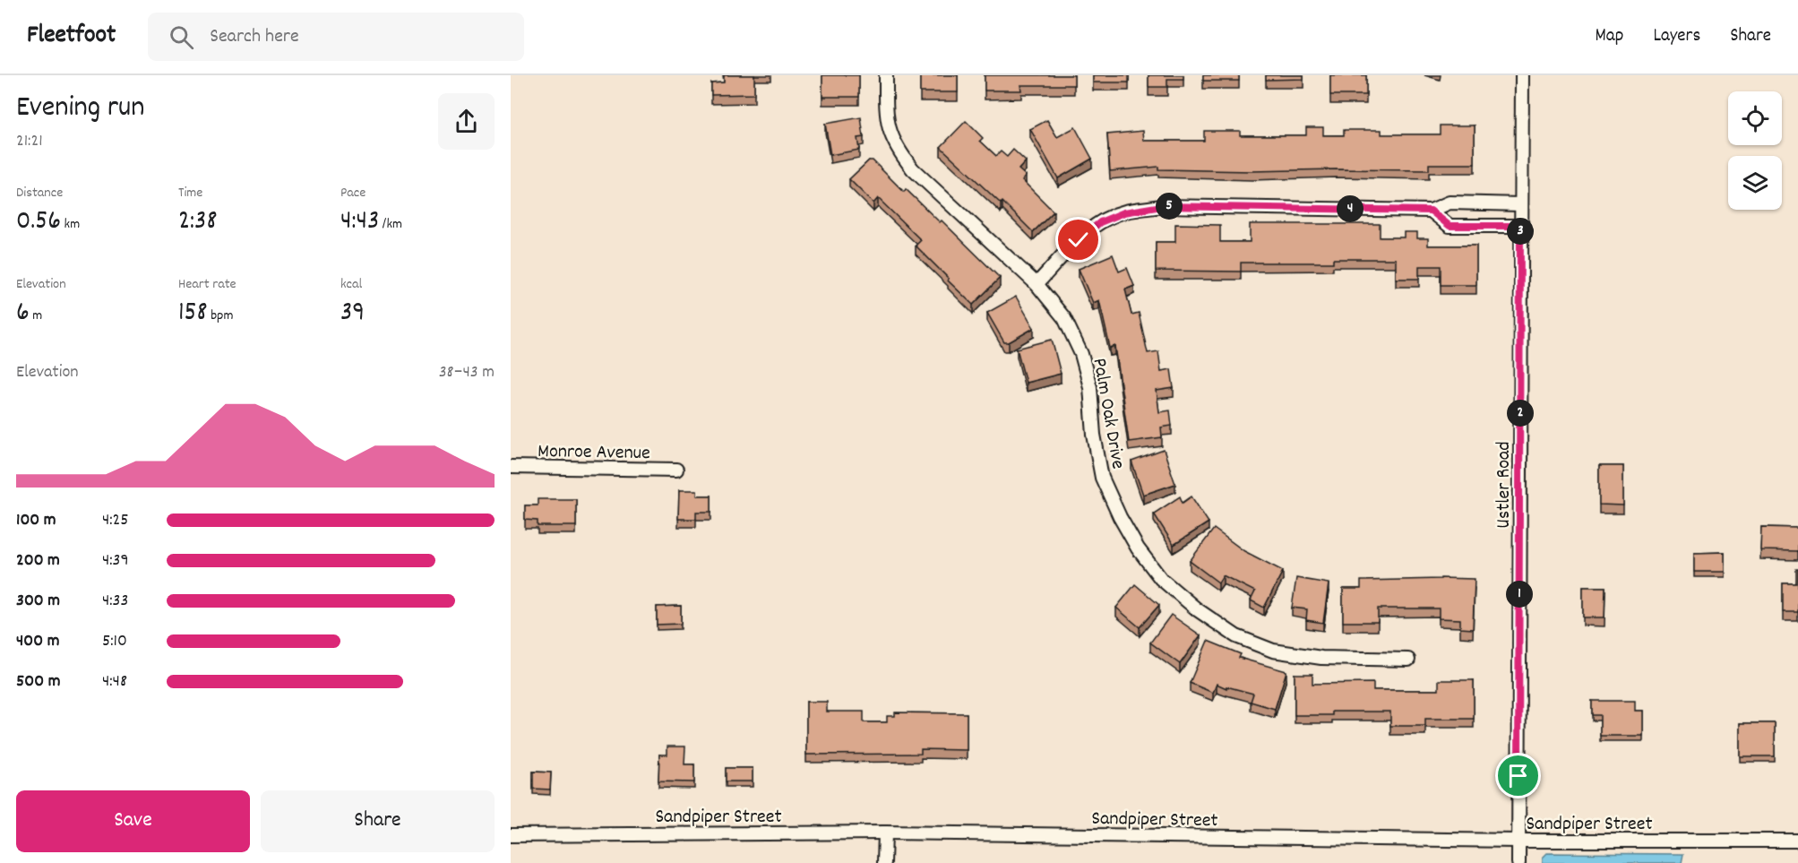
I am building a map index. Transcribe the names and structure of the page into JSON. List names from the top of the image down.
{
  "streets": {
    "street": [
      "Palm Oak Drive",
      "Monroe Avenue",
      "Ustler Road",
      "Sandpiper Street"
    ]
  },
  "crossings": [
    ["Ustler Road", "Sandpiper Street"]
  ],
  "page": {
    "header": "Fleetfoot",
    "search": "Search here",
    "nav": ["Map", "Layers", "Share"],
    "heading": ["Evening run", "21:21"],
    "stats": [
      ["Distance", "0.56 km"],
      ["Time", "2:38"],
      ["Pace", "4:43 /km"],
      ["Elevation", "6 m"],
      ["Heart rate", "158 bpm"],
      ["kcal", "39"]
    ],
    "pins": [
      "5",
      "4",
      "3",
      "2",
      "1"
    ],
    "chart": ["Elevation", "38–43 m"],
    "list": [
      {
        "name": "100 m",
        "note": "4:25"
      },
      {
        "name": "200 m",
        "note": "4:39"
      },
      {
        "name": "300 m",
        "note": "4:33"
      },
      {
        "name": "400 m",
        "note": "5:10"
      },
      {
        "name": "500 m",
        "note": "4:48"
      }
    ],
    "buttons": ["Save", "Share"]
  }
}
